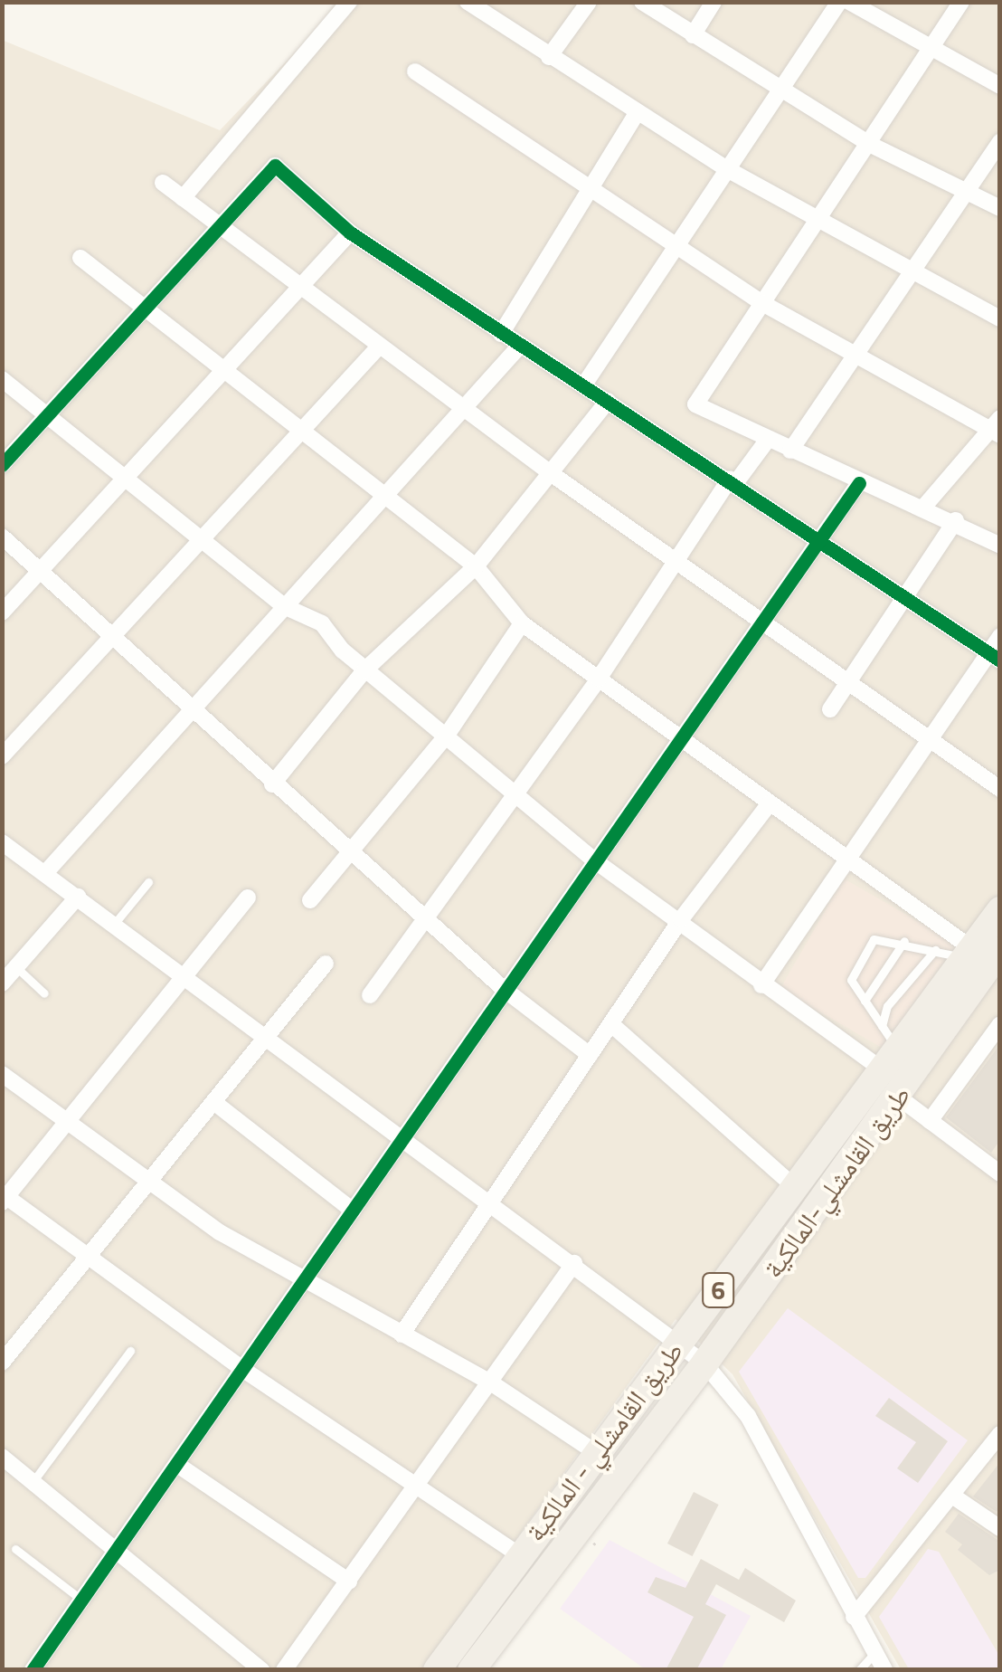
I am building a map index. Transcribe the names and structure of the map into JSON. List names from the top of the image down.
{
  "streets": {
    "highway": ["طريق القامشلي-المالكية", "6", "طريق القامشلي - المالكية"]
  },
  "crossings": [
    ["طريق القامشلي-المالكية", "طريق القامشلي - المالكية"]
  ]
}
